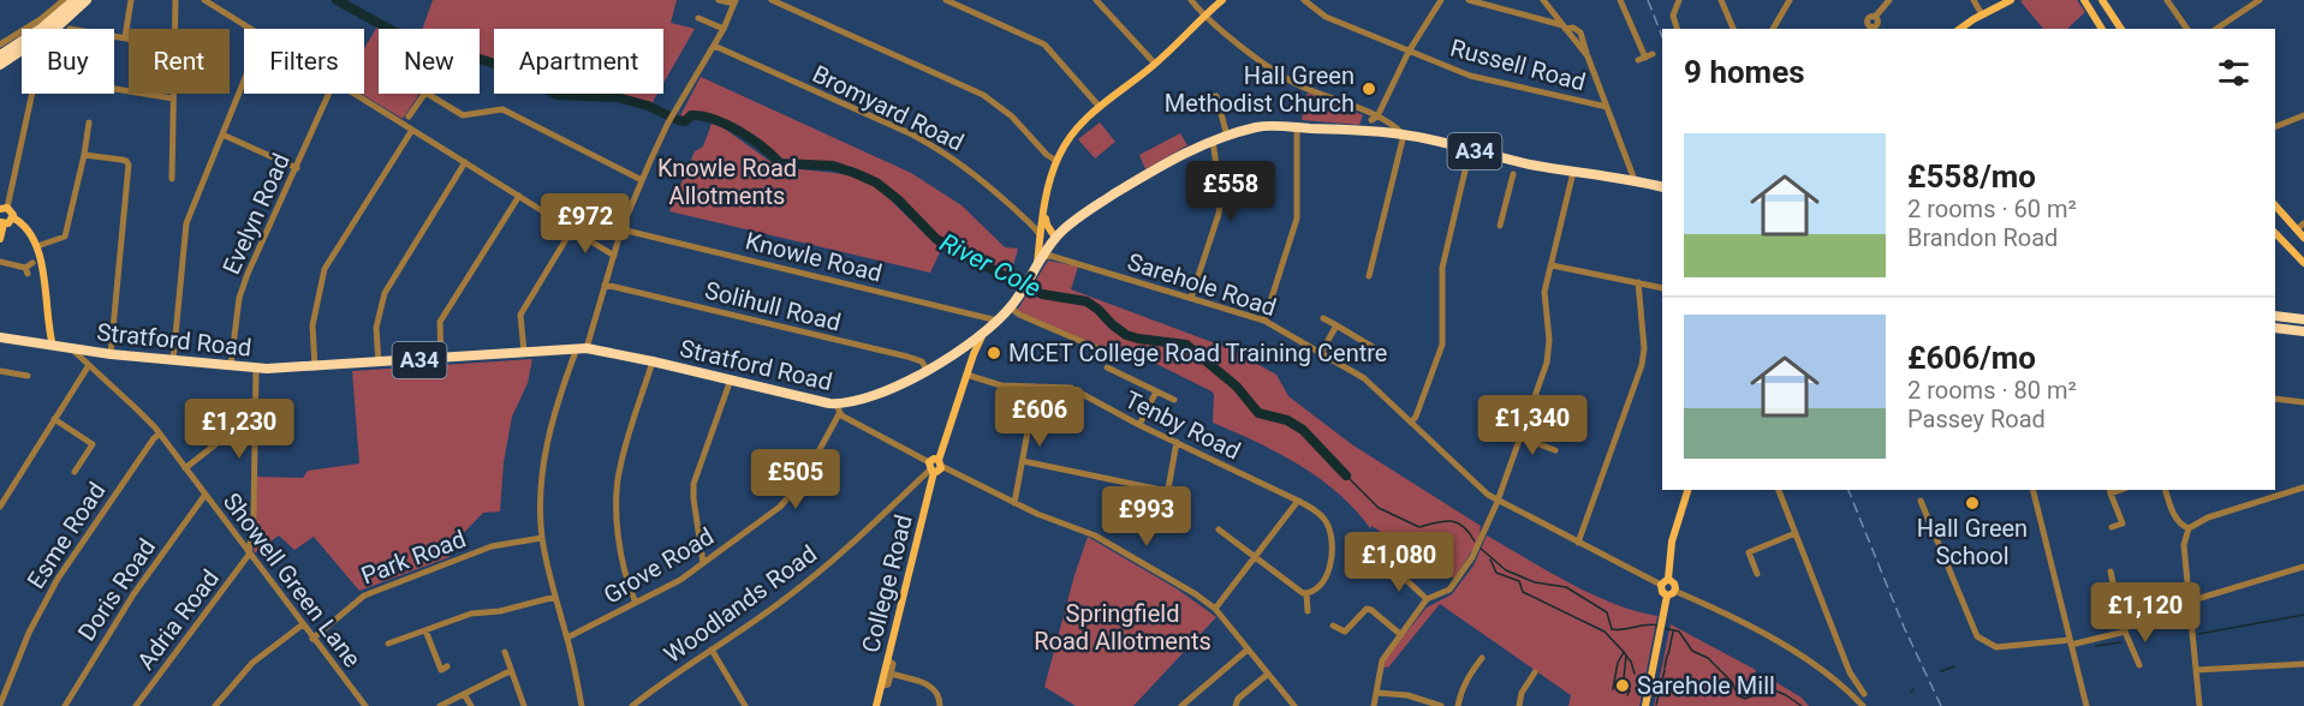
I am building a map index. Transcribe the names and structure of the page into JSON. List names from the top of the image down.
{
  "streets": {
    "highway": ["A34", "Stratford Road"],
    "main road": ["College Road"],
    "street": [
      "Russell Road",
      "Bromyard Road",
      "Evelyn Road",
      "Knowle Road",
      "Sarehole Road",
      "Solihull Road",
      "Tenby Road",
      "Esme Road",
      "Park Road",
      "Grove Road",
      "Showell Green Lane",
      "Doris Road",
      "Woodlands Road",
      "Adria Road"
    ]
  },
  "crossings": [
    ["Evelyn Road", "Stratford Road"],
    ["Knowle Road", "Stratford Road"],
    ["Sarehole Road", "Stratford Road"],
    ["Solihull Road", "Stratford Road"],
    ["Stratford Road", "Grove Road"],
    ["Stratford Road", "Showell Green Lane"],
    ["Stratford Road", "College Road"],
    ["Tenby Road", "College Road"],
    ["Esme Road", "Showell Green Lane"],
    ["Park Road", "Showell Green Lane"],
    ["Showell Green Lane", "Doris Road"],
    ["Showell Green Lane", "Adria Road"],
    ["College Road", "Woodlands Road"]
  ],
  "water": ["River Cole"],
  "parks": ["Knowle Road Allotments", "Springfield Road Allotments"],
  "places": [
    "Hall Green Methodist Church",
    "MCET College Road Training Centre",
    "Hall Green School",
    "Sarehole Mill"
  ],
  "page": {
    "chip": [
      "Buy",
      "Rent",
      "Filters",
      "New",
      "Apartment"
    ],
    "heading": "9 homes",
    "list": [
      {
        "name": "£558/mo",
        "note": "2 rooms · 60 m² · Brandon Road"
      },
      {
        "name": "£606/mo",
        "note": "2 rooms · 80 m² · Passey Road"
      }
    ],
    "price": [
      "£558",
      "£972",
      "£606",
      "£1,340",
      "£1,230",
      "£505",
      "£993",
      "£1,080",
      "£1,120"
    ]
  }
}
